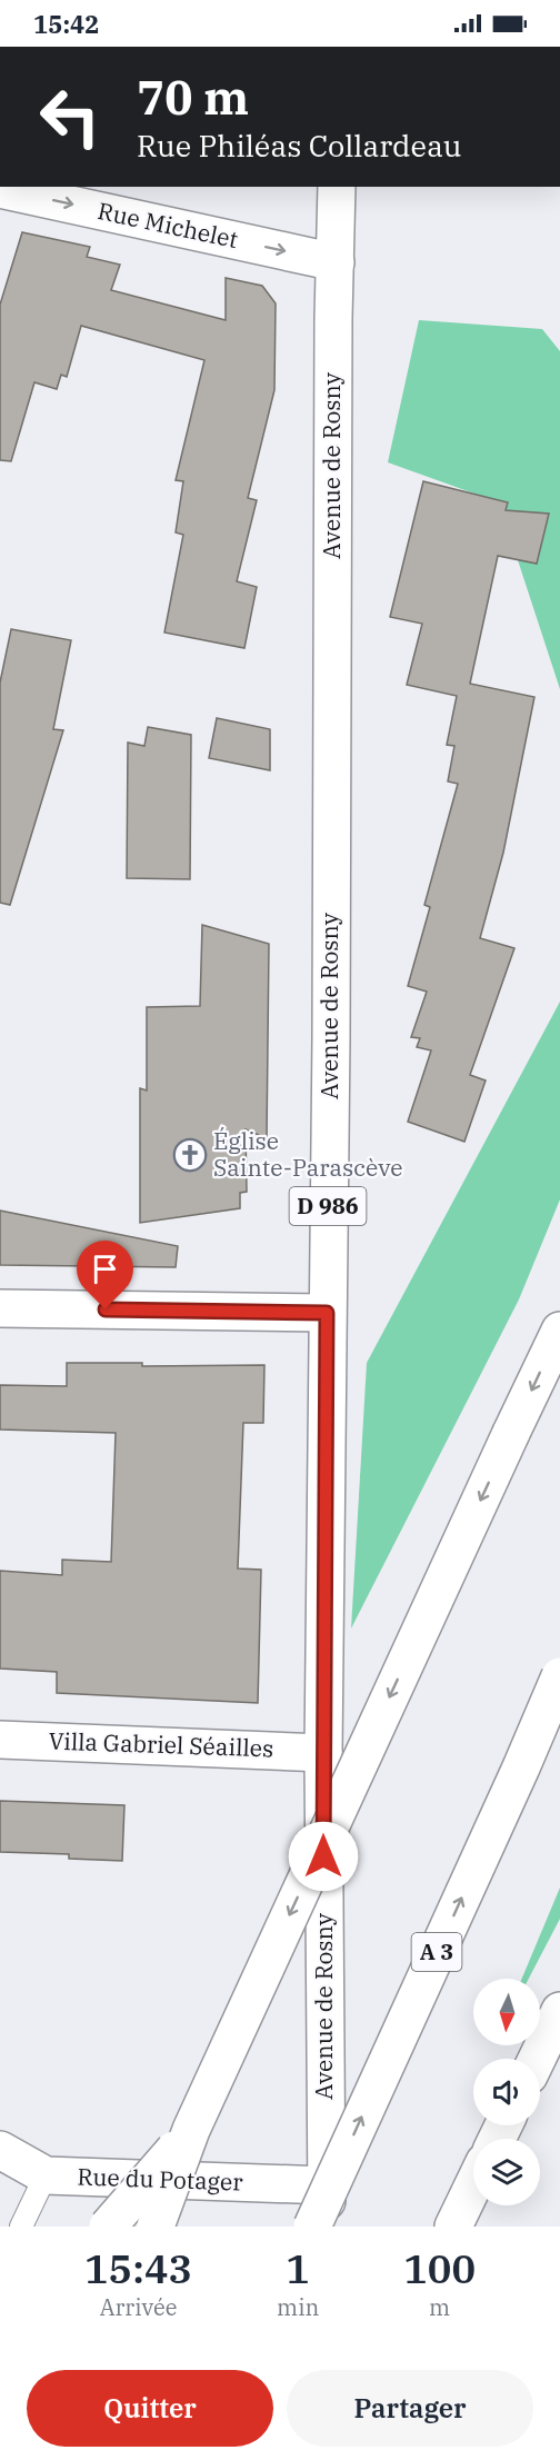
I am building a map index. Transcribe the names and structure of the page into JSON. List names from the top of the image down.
{
  "streets": {
    "main road": [
      "Rue Michelet",
      "Avenue de Rosny",
      "D 986",
      "Villa Gabriel Séailles",
      "A 3",
      "Rue du Potager"
    ]
  },
  "crossings": [
    ["Rue Michelet", "Avenue de Rosny"],
    ["Avenue de Rosny", "Villa Gabriel Séailles"],
    ["Avenue de Rosny", "Rue du Potager"]
  ],
  "one_way": ["Rue Michelet"],
  "places": {
    "church": ["Église Sainte-Parascève"]
  },
  "north": "bottom",
  "page": {
    "status": "15:42",
    "turn": ["70 m", "Rue Philéas Collardeau"],
    "eta": [
      "15:43",
      "Arrivée",
      "1",
      "min",
      "100",
      "m"
    ],
    "buttons": ["Quitter", "Partager"]
  }
}
